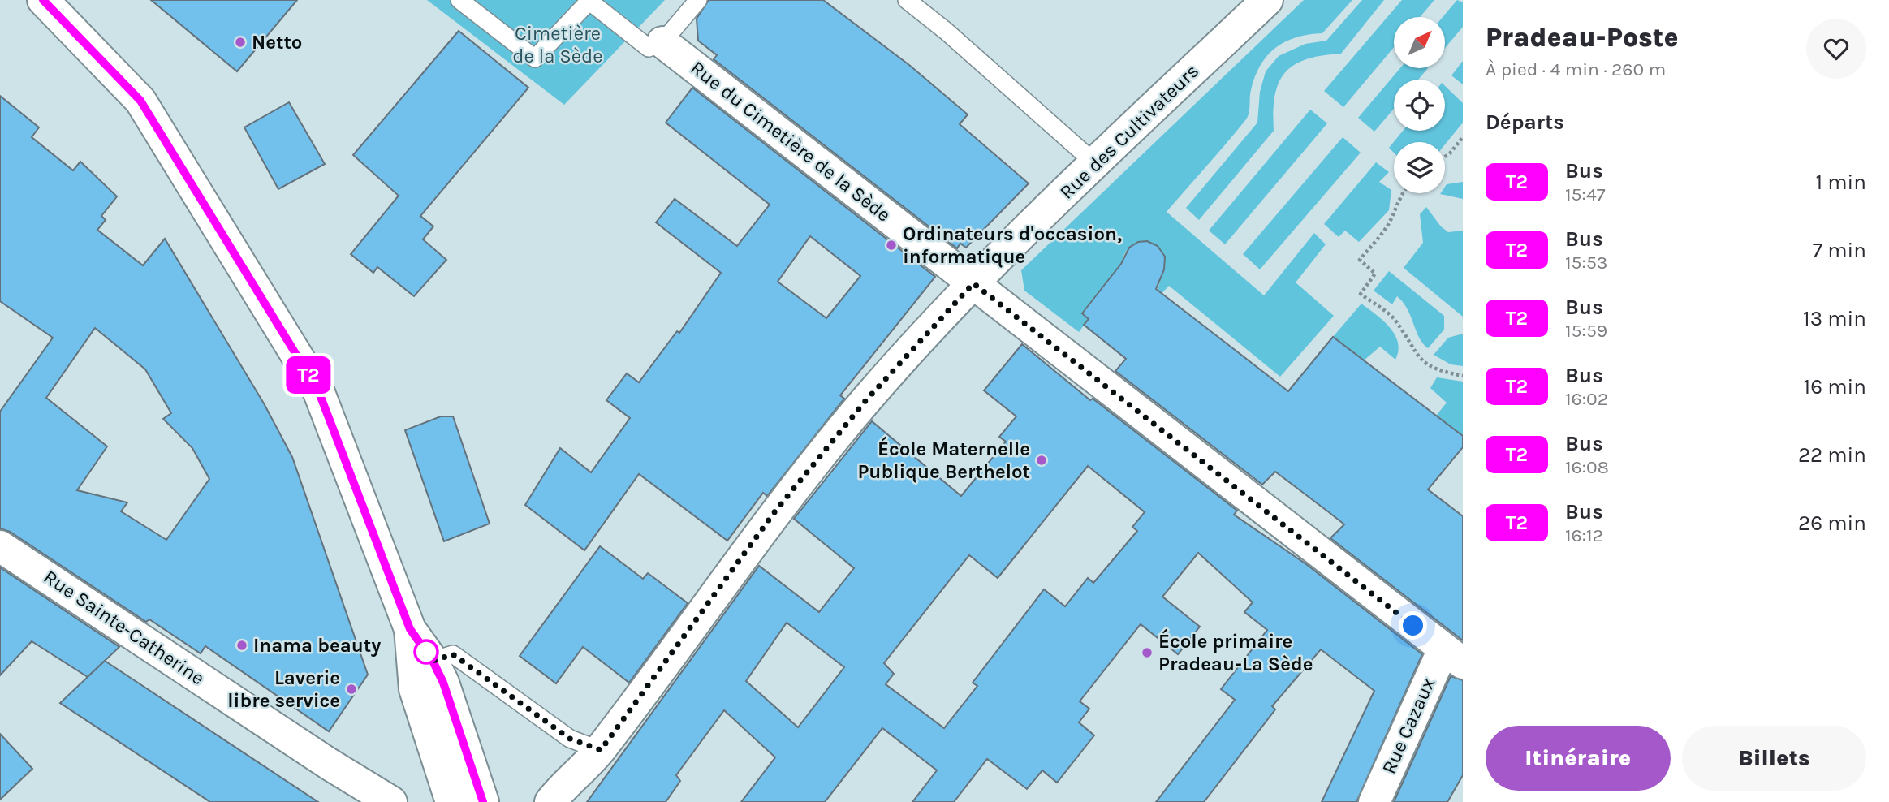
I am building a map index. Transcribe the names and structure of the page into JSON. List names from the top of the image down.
{
  "streets": {
    "street": [
      "Rue des Cultivateurs",
      "Rue du Cimetière de la Sède",
      "Rue Sainte-Catherine",
      "Rue Cazaux"
    ]
  },
  "crossings": [
    ["Rue des Cultivateurs", "Rue du Cimetière de la Sède"],
    ["Rue du Cimetière de la Sède", "Rue Cazaux"]
  ],
  "parks": ["Cimetière de la Sède"],
  "places": [
    "Netto",
    "Ordinateurs d'occasion, informatique",
    "École Maternelle Publique Berthelot",
    "Inama beauty",
    "École primaire Pradeau-La Sède",
    "Laverie libre service"
  ],
  "lines": ["bus line T2"],
  "north": "top right",
  "page": {
    "on_map": "T2",
    "heading": [
      ["Pradeau-Poste", "À pied · 4 min · 260 m"],
      "Départs"
    ],
    "list": [
      {
        "mark": "T2",
        "name": "Bus",
        "note": "15:47",
        "value": "1 min"
      },
      {
        "mark": "T2",
        "name": "Bus",
        "note": "15:53",
        "value": "7 min"
      },
      {
        "mark": "T2",
        "name": "Bus",
        "note": "15:59",
        "value": "13 min"
      },
      {
        "mark": "T2",
        "name": "Bus",
        "note": "16:02",
        "value": "16 min"
      },
      {
        "mark": "T2",
        "name": "Bus",
        "note": "16:08",
        "value": "22 min"
      },
      {
        "mark": "T2",
        "name": "Bus",
        "note": "16:12",
        "value": "26 min"
      }
    ],
    "buttons": ["Itinéraire", "Billets"]
  }
}
